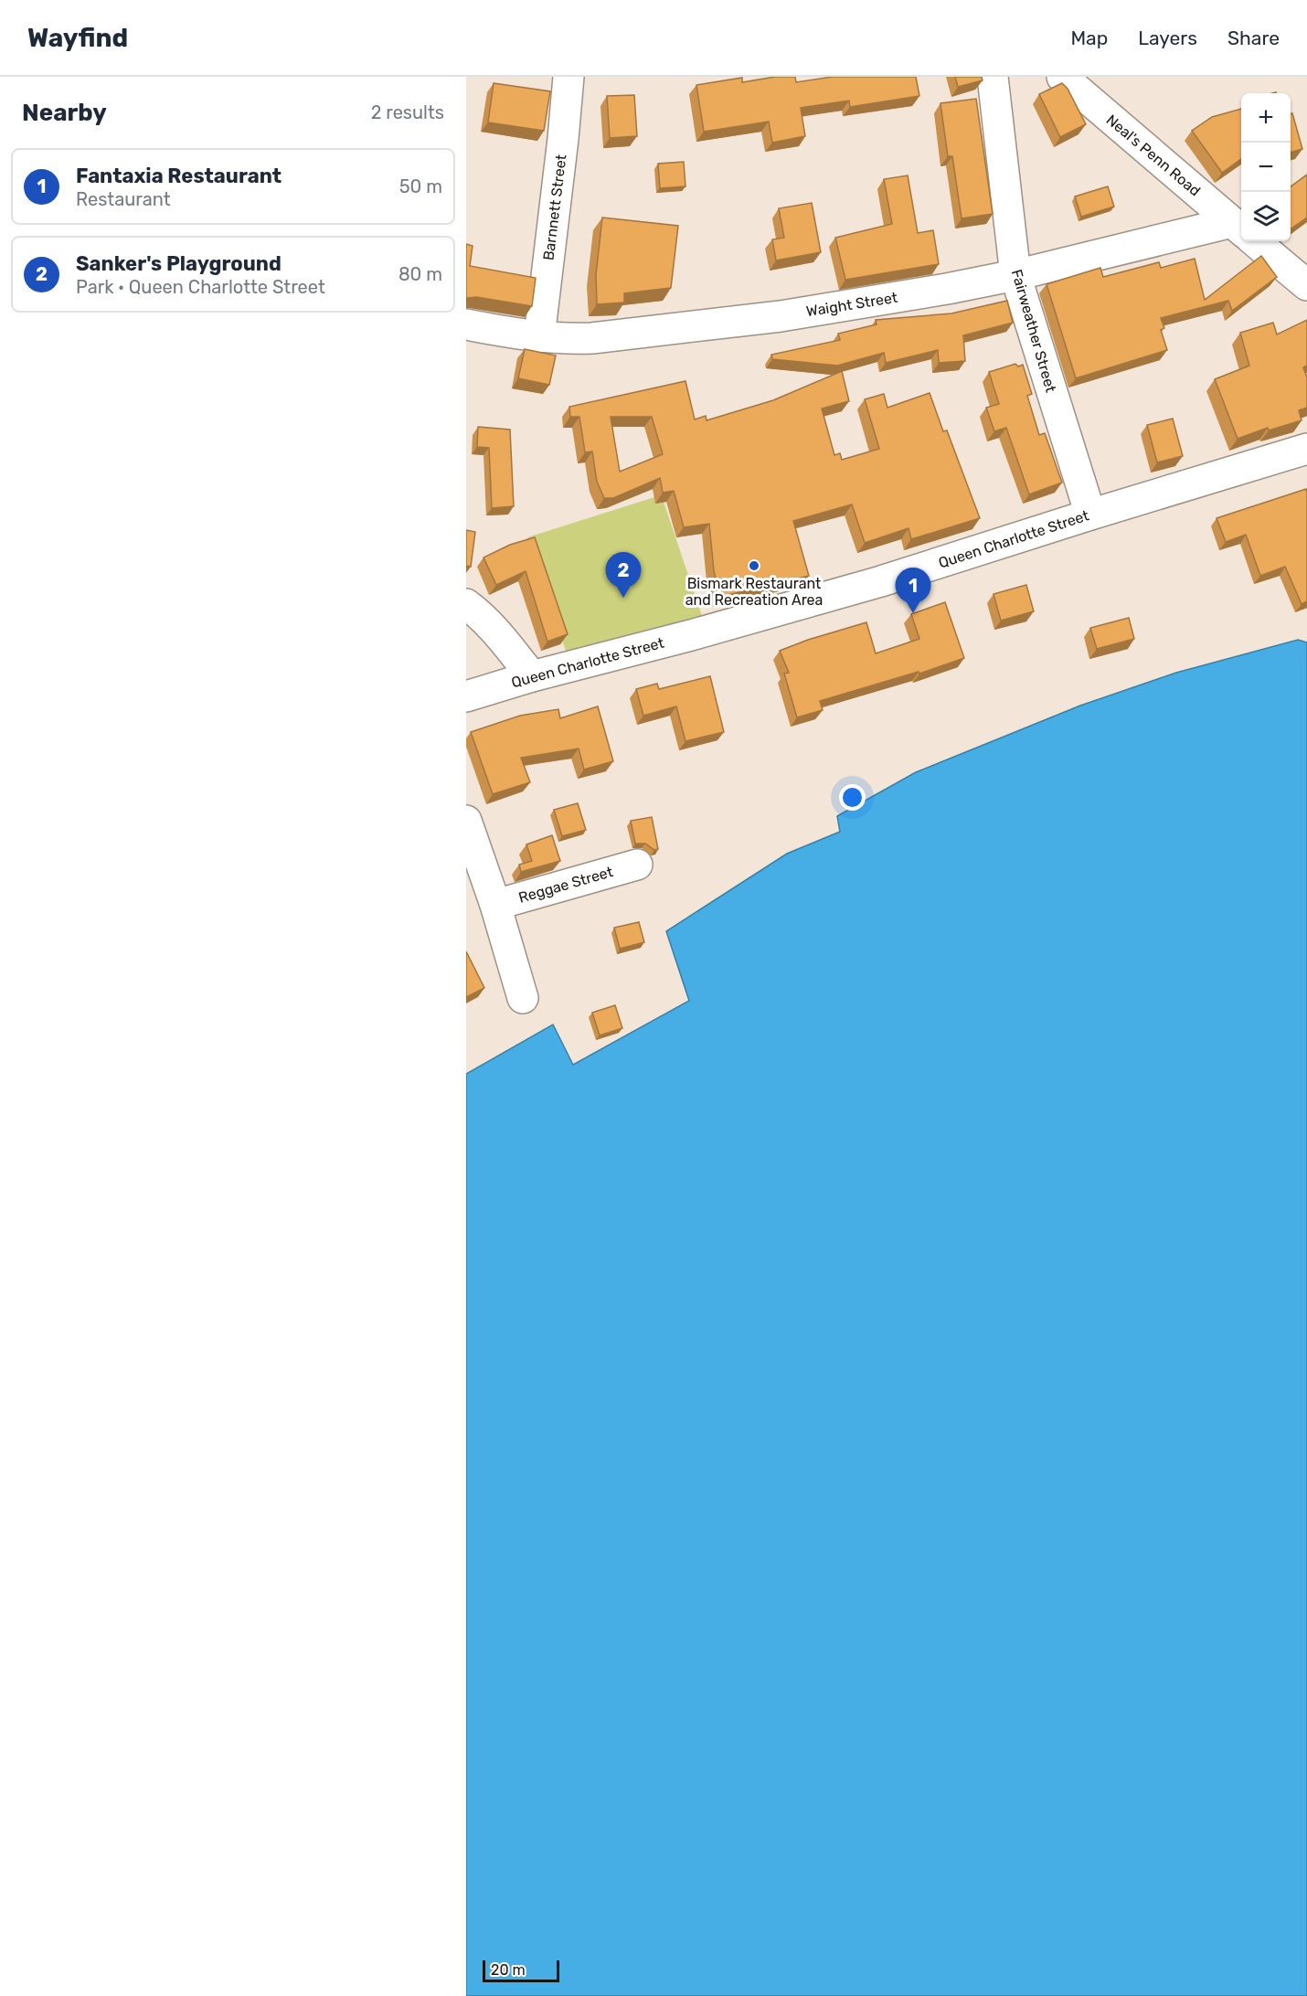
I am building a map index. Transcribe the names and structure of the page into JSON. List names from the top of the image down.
{
  "streets": {
    "street": [
      "Neal's Penn Road",
      "Barnnett Street",
      "Waight Street",
      "Fairweather Street",
      "Queen Charlotte Street",
      "Reggae Street"
    ]
  },
  "crossings": [
    ["Barnnett Street", "Waight Street"],
    ["Waight Street", "Fairweather Street"],
    ["Fairweather Street", "Queen Charlotte Street"]
  ],
  "places": ["Bismark Restaurant and Recreation Area"],
  "scale_bar": "20 m",
  "page": {
    "header": "Wayfind",
    "nav": ["Map", "Layers", "Share"],
    "heading": ["Nearby", "2 results"],
    "map_buttons": ["+", "−"],
    "list": [
      {
        "mark": "1",
        "name": "Fantaxia Restaurant",
        "note": "Restaurant",
        "value": "50 m"
      },
      {
        "mark": "2",
        "name": "Sanker's Playground",
        "note": "Park · Queen Charlotte Street",
        "value": "80 m"
      }
    ],
    "pins": ["2", "1"],
    "scale": "20 m"
  }
}
